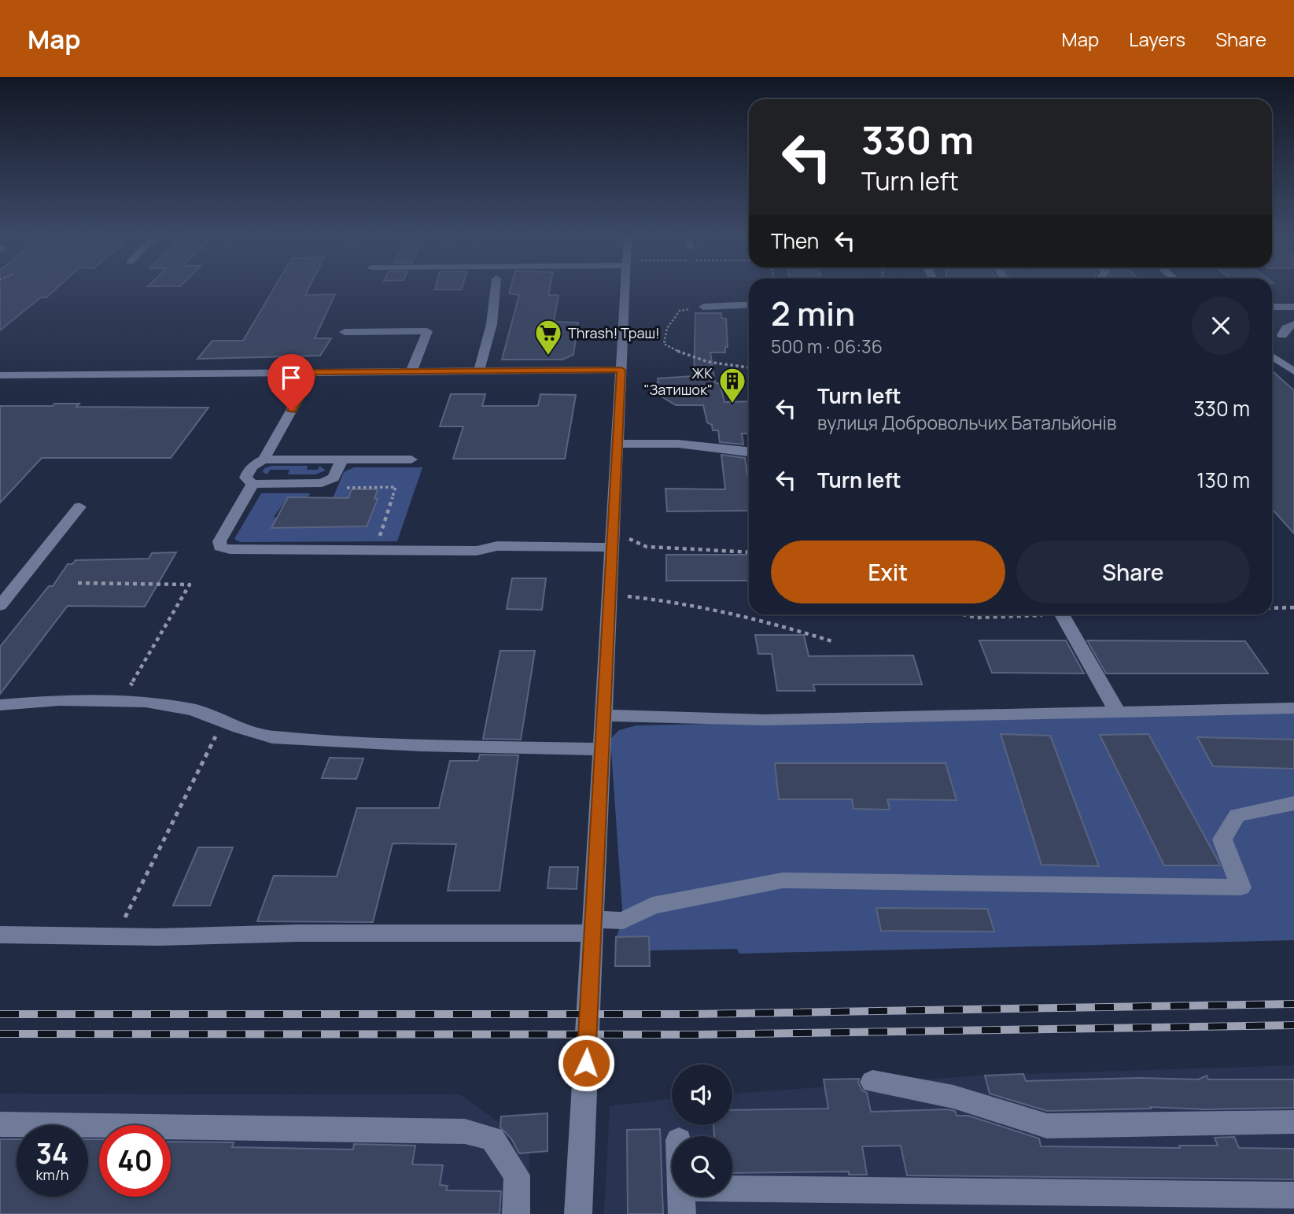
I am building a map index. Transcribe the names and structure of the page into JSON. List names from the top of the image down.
{
  "places": {
    "supermarket": ["Thrash! Траш!"],
    "building": ["ЖК \"Затишок\""]
  },
  "page": {
    "header": "Map",
    "nav": ["Map", "Layers", "Share"],
    "turn": ["330 m", "Turn left"],
    "then": "Then",
    "heading": ["2 min", "500 m · 06:36"],
    "list": [
      {
        "name": "Turn left",
        "note": "вулиця Добровольчих Батальйонів",
        "value": "330 m"
      },
      {
        "name": "Turn left",
        "value": "130 m"
      }
    ],
    "buttons": ["Exit", "Share"],
    "speed": "34 km/h",
    "limit": "40"
  }
}
